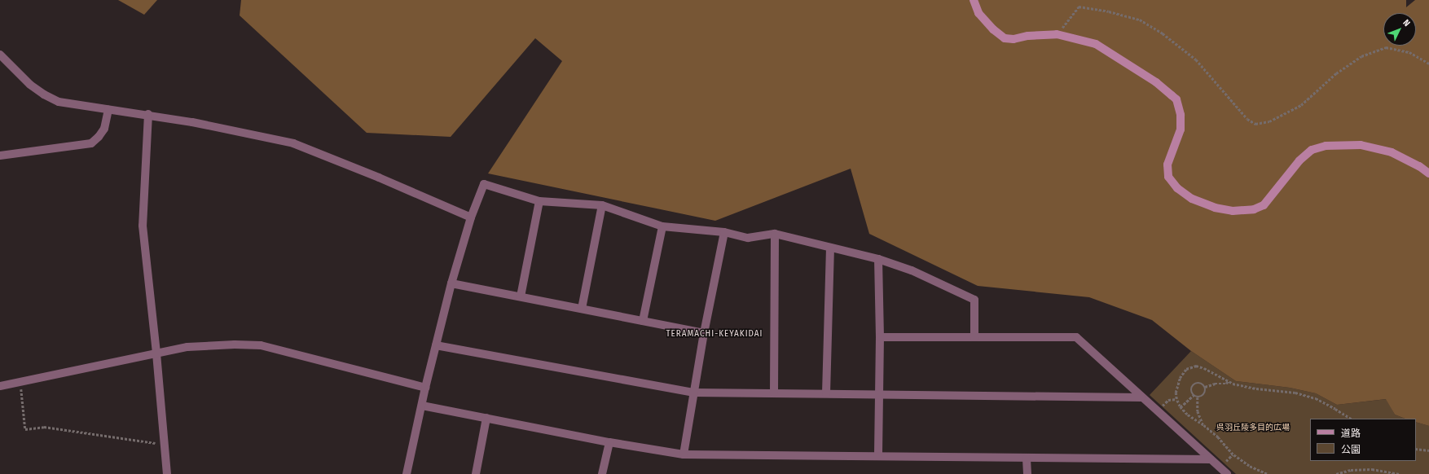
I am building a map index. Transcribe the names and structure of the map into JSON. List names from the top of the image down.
{
  "districts": ["TERAMACHI-KEYAKIDAI"],
  "parks": ["呉羽丘陵多目的広場"],
  "legend": ["道路", "公園"],
  "north": "top right"
}
